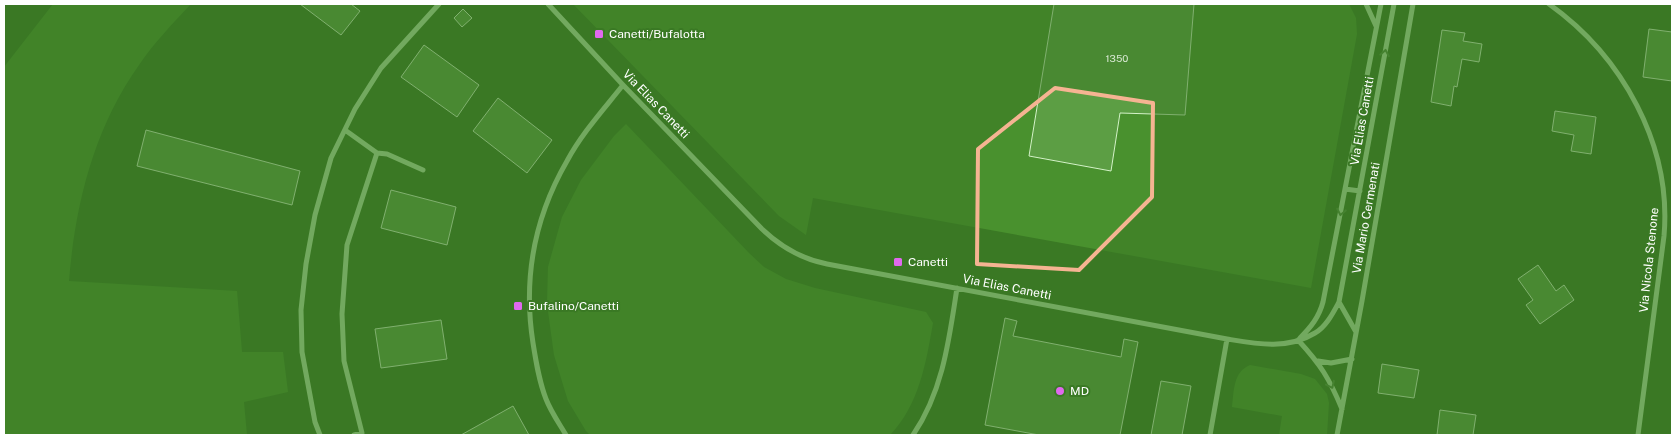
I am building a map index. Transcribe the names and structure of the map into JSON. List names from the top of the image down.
{
  "streets": {
    "street": ["Via Elias Canetti", "Via Mario Cermenati", "Via Nicola Stenone"]
  },
  "places": {
    "transit": ["Canetti/Bufalotta", "Canetti", "Bufalino/Canetti"],
    "other": ["MD"]
  },
  "house_numbers": ["1350"]
}
